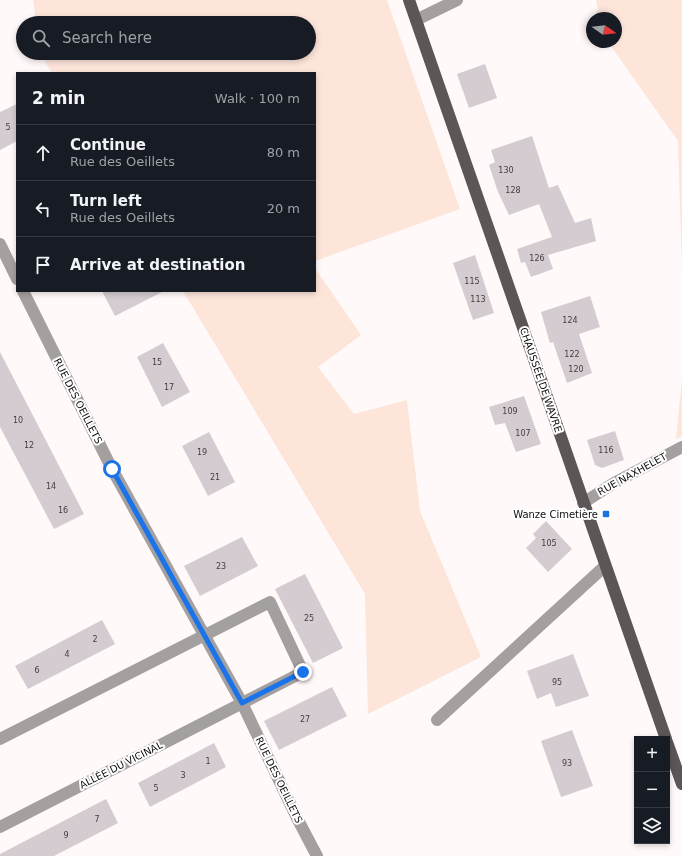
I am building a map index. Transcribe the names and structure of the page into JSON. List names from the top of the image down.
{
  "streets": {
    "main road": ["CHAUSSÉE DE WAVRE"],
    "street": ["RUE DES OEILLETS", "RUE NAXHELET", "ALLÉE DU VICINAL"]
  },
  "crossings": [
    ["CHAUSSÉE DE WAVRE", "RUE NAXHELET"],
    ["RUE DES OEILLETS", "ALLÉE DU VICINAL"]
  ],
  "places": {
    "transit": ["Wanze Cimetière"]
  },
  "house_numbers": [
    "5",
    "130",
    "128",
    "126",
    "115",
    "113",
    "124",
    "122",
    "15",
    "120",
    "17",
    "109",
    "10",
    "107",
    "12",
    "116",
    "19",
    "21",
    "14",
    "16",
    "105",
    "23",
    "25",
    "2",
    "4",
    "6",
    "95",
    "27",
    "1",
    "93",
    "3",
    "5",
    "7",
    "9"
  ],
  "north": "right",
  "page": {
    "search": "Search here",
    "heading": ["2 min", "Walk · 100 m"],
    "list": [
      ["Continue", "Rue des Oeillets", "80 m"],
      ["Turn left", "Rue des Oeillets", "20 m"],
      "Arrive at destination"
    ],
    "map_buttons": ["+", "−"]
  }
}
